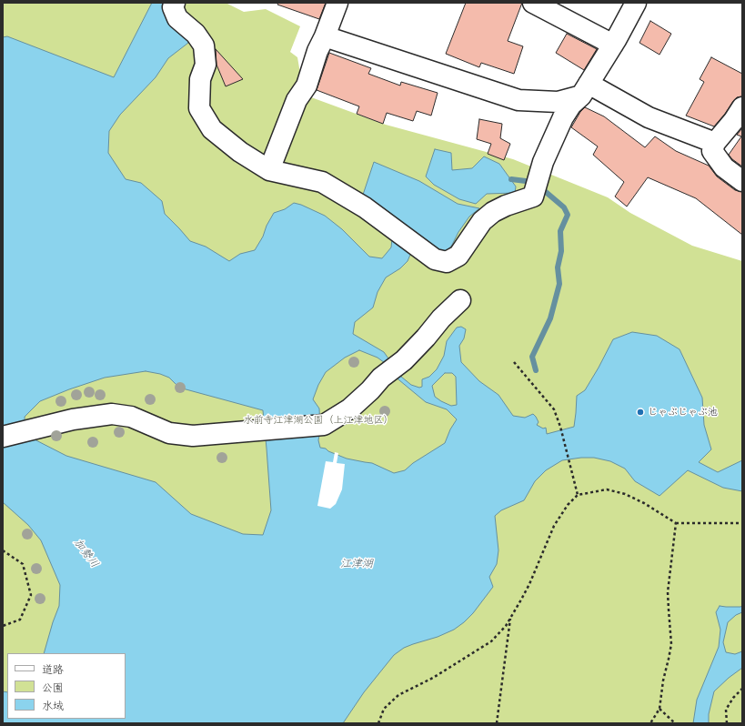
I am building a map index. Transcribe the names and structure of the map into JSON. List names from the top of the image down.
{
  "water": ["加勢川", "江津湖"],
  "parks": ["水前寺江津湖公園（上江津地区）"],
  "places": ["じゃぶじゃぶ池"],
  "legend": ["道路", "公園", "水域"]
}
